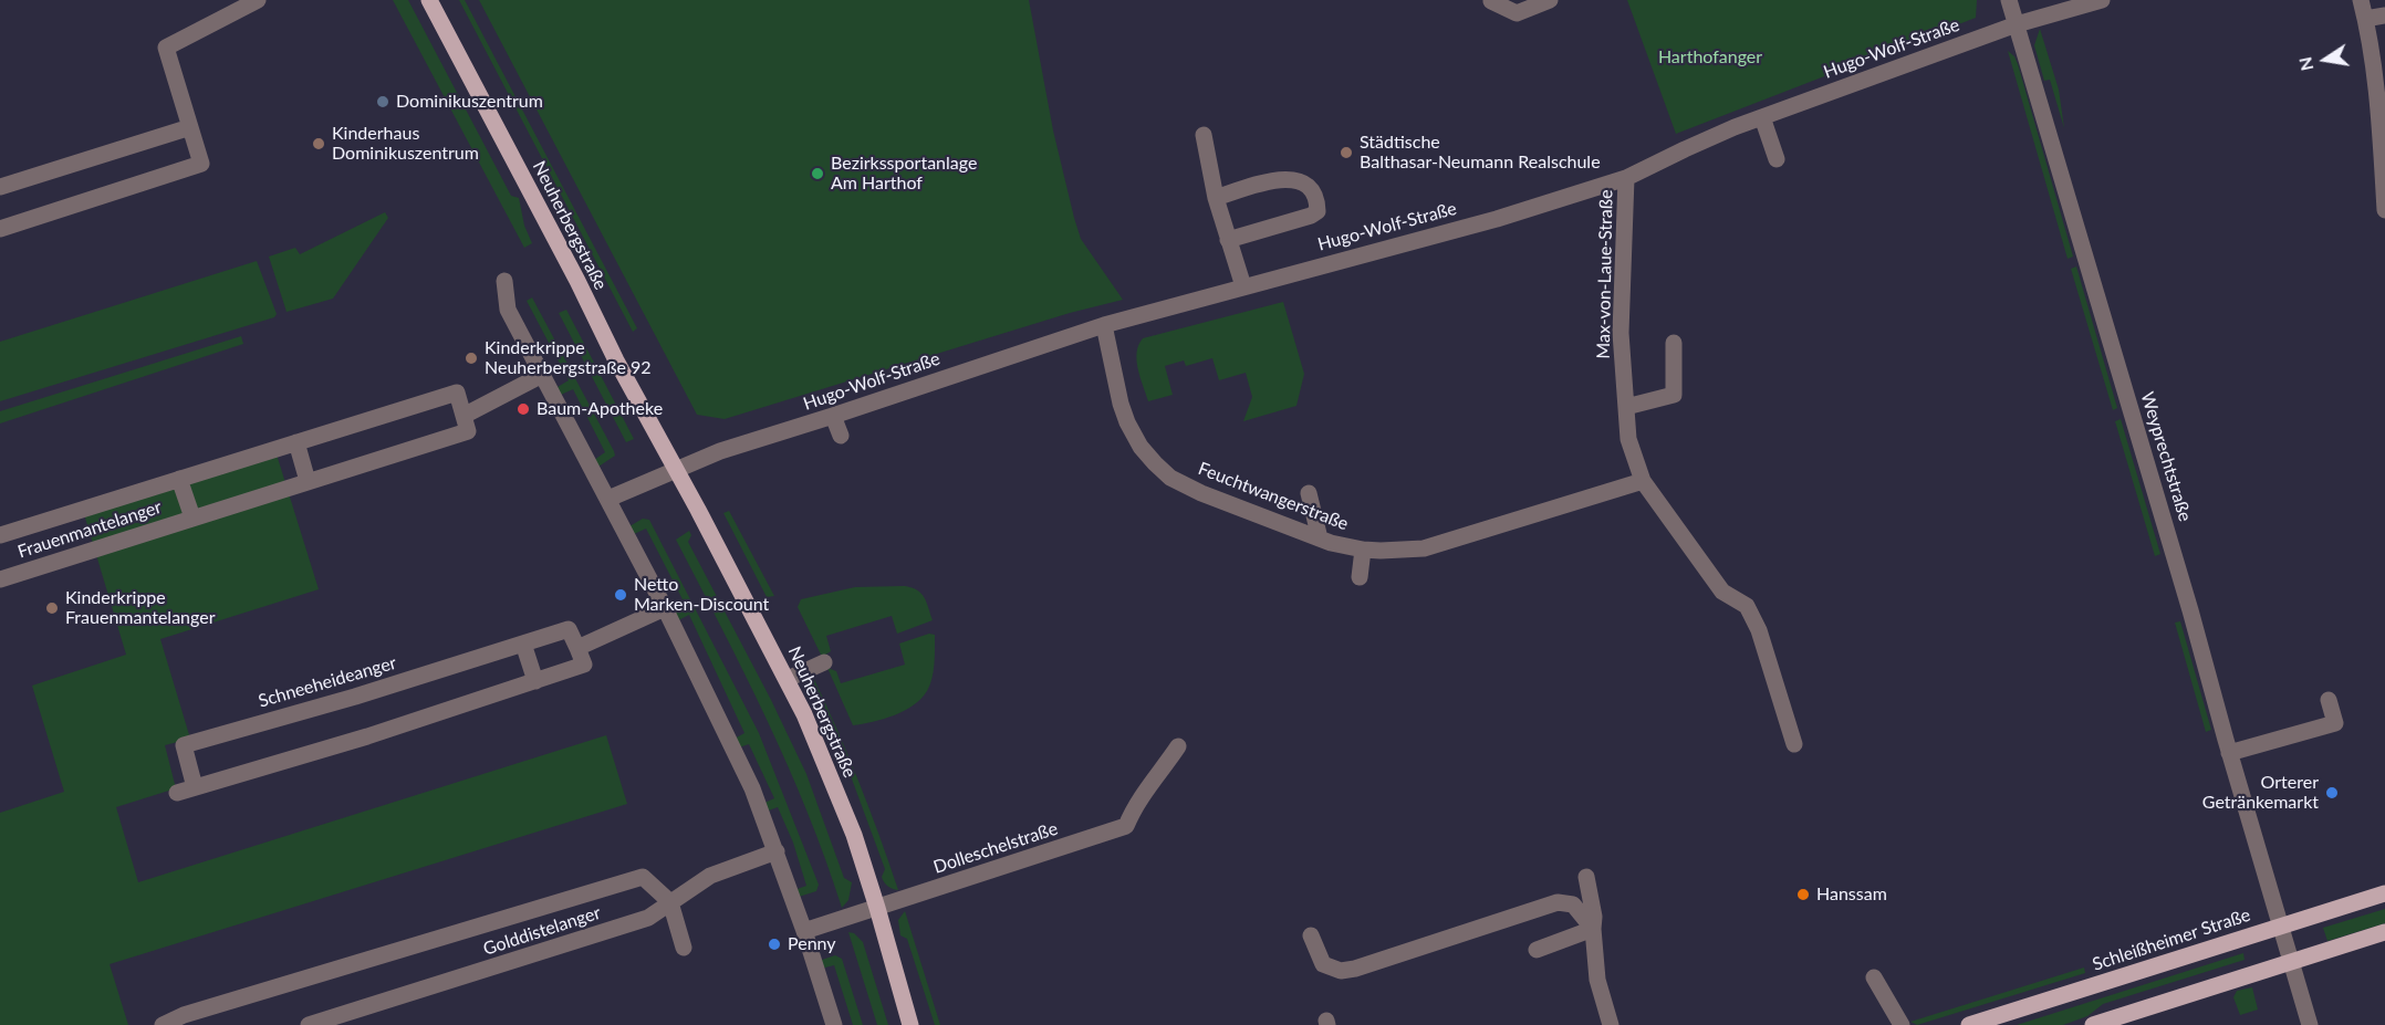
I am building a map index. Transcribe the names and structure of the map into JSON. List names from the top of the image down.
{
  "streets": {
    "main road": ["Neuherbergstraße", "Schleißheimer Straße"],
    "street": [
      "Hugo-Wolf-Straße",
      "Max-von-Laue-Straße",
      "Weyprechtstraße",
      "Feuchtwangerstraße",
      "Frauenmantelanger",
      "Schneeheideanger",
      "Dolleschelstraße",
      "Golddistelanger"
    ]
  },
  "crossings": [
    ["Hugo-Wolf-Straße", "Neuherbergstraße"],
    ["Hugo-Wolf-Straße", "Max-von-Laue-Straße"],
    ["Hugo-Wolf-Straße", "Weyprechtstraße"],
    ["Hugo-Wolf-Straße", "Feuchtwangerstraße"],
    ["Neuherbergstraße", "Dolleschelstraße"],
    ["Max-von-Laue-Straße", "Feuchtwangerstraße"],
    ["Weyprechtstraße", "Schleißheimer Straße"]
  ],
  "parks": ["Harthofanger"],
  "places": [
    "Dominikuszentrum",
    "Kinderhaus Dominikuszentrum",
    "Städtische Balthasar-Neumann Realschule",
    "Bezirkssportanlage Am Harthof",
    "Kinderkrippe Neuherbergstraße 92",
    "Baum-Apotheke",
    "Netto Marken-Discount",
    "Kinderkrippe Frauenmantelanger",
    "Orterer Getränkemarkt",
    "Hanssam",
    "Penny"
  ],
  "north": "left"
}
